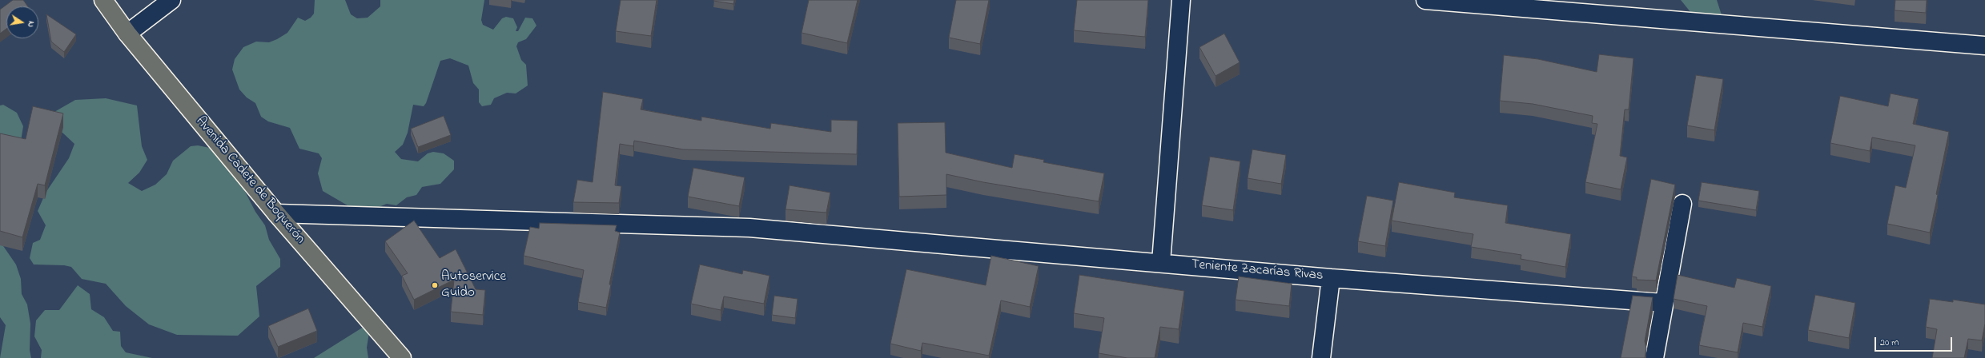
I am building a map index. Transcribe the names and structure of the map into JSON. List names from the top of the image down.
{
  "streets": {
    "main road": ["Avenida Cadete de Boquerón"],
    "street": ["Teniente Zacarías Rivas"]
  },
  "crossings": [
    ["Avenida Cadete de Boquerón", "Teniente Zacarías Rivas"]
  ],
  "places": ["Autoservice Guido"],
  "scale_bar": "20 m",
  "north": "right"
}
